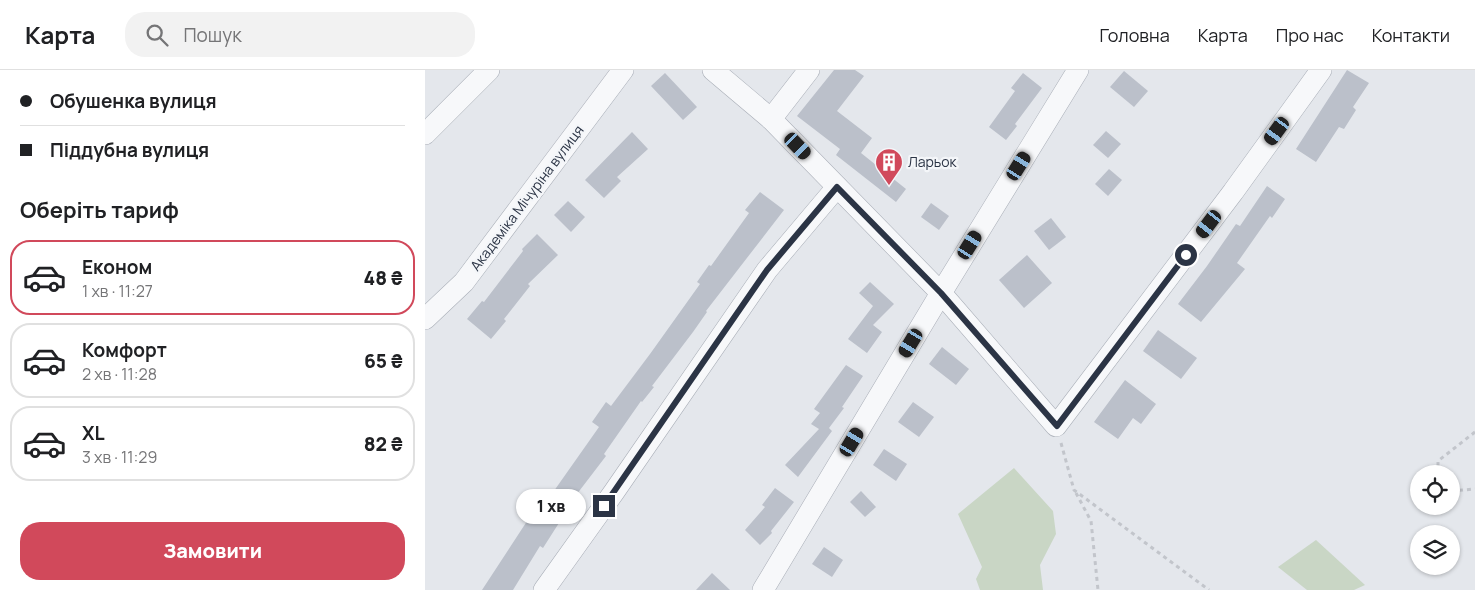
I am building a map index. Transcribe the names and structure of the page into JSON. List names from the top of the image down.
{
  "streets": {
    "street": ["Академіка Мічуріна вулиця"]
  },
  "places": {
    "building": ["Ларьок"]
  },
  "page": {
    "header": "Карта",
    "search": "Пошук",
    "nav": [
      "Головна",
      "Карта",
      "Про нас",
      "Контакти"
    ],
    "banner": ["Обушенка вулиця", "Піддубна вулиця"],
    "heading": "Оберіть тариф",
    "list": [
      {
        "name": "Економ",
        "note": "1 хв · 11:27",
        "value": "48 ₴"
      },
      {
        "name": "Комфорт",
        "note": "2 хв · 11:28",
        "value": "65 ₴"
      },
      {
        "name": "XL",
        "note": "3 хв · 11:29",
        "value": "82 ₴"
      }
    ],
    "bubble": "1 хв",
    "buttons": "Замовити"
  }
}
